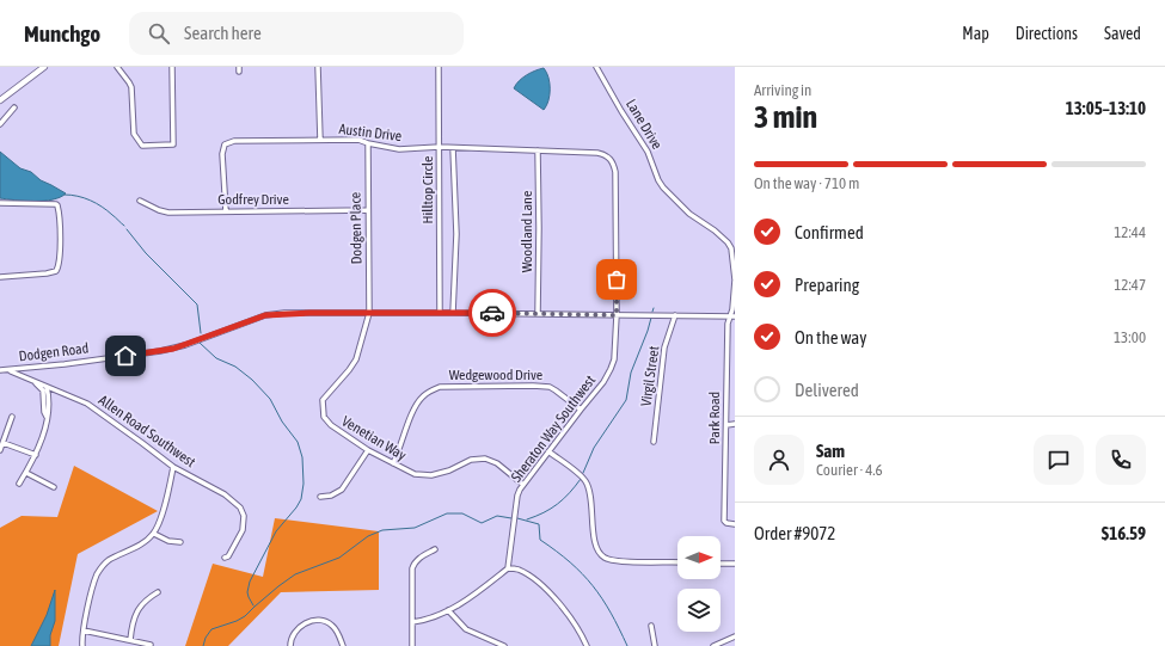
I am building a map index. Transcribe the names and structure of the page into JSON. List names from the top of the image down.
{
  "streets": {
    "street": [
      "Lane Drive",
      "Austin Drive",
      "Hilltop Circle",
      "Godfrey Drive",
      "Dodgen Place",
      "Woodland Lane",
      "Dodgen Road",
      "Wedgewood Drive",
      "Virgil Street",
      "Park Road",
      "Sheraton Way Southwest",
      "Allen Road Southwest",
      "Venetian Way"
    ]
  },
  "crossings": [
    ["Lane Drive", "Dodgen Road"],
    ["Lane Drive", "Park Road"],
    ["Austin Drive", "Hilltop Circle"],
    ["Austin Drive", "Godfrey Drive"],
    ["Austin Drive", "Dodgen Place"],
    ["Austin Drive", "Woodland Lane"],
    ["Austin Drive", "Sheraton Way Southwest"],
    ["Hilltop Circle", "Dodgen Road"],
    ["Godfrey Drive", "Dodgen Place"],
    ["Dodgen Place", "Dodgen Road"],
    ["Dodgen Place", "Venetian Way"],
    ["Woodland Lane", "Dodgen Road"],
    ["Dodgen Road", "Virgil Street"],
    ["Dodgen Road", "Park Road"],
    ["Dodgen Road", "Sheraton Way Southwest"],
    ["Dodgen Road", "Allen Road Southwest"],
    ["Dodgen Road", "Venetian Way"],
    ["Wedgewood Drive", "Sheraton Way Southwest"],
    ["Wedgewood Drive", "Venetian Way"],
    ["Sheraton Way Southwest", "Venetian Way"]
  ],
  "north": "right",
  "page": {
    "header": "Munchgo",
    "search": "Search here",
    "nav": ["Map", "Directions", "Saved"],
    "heading": ["3 min", "Arriving in", "13:05–13:10"],
    "panel": [
      "Sam",
      "Courier · 4.6",
      "Order #9072",
      "$16.59"
    ],
    "bar": "On the way · 710 m",
    "list": [
      ["Confirmed", "12:44"],
      ["Preparing", "12:47"],
      ["On the way", "13:00"],
      "Delivered"
    ]
  }
}
